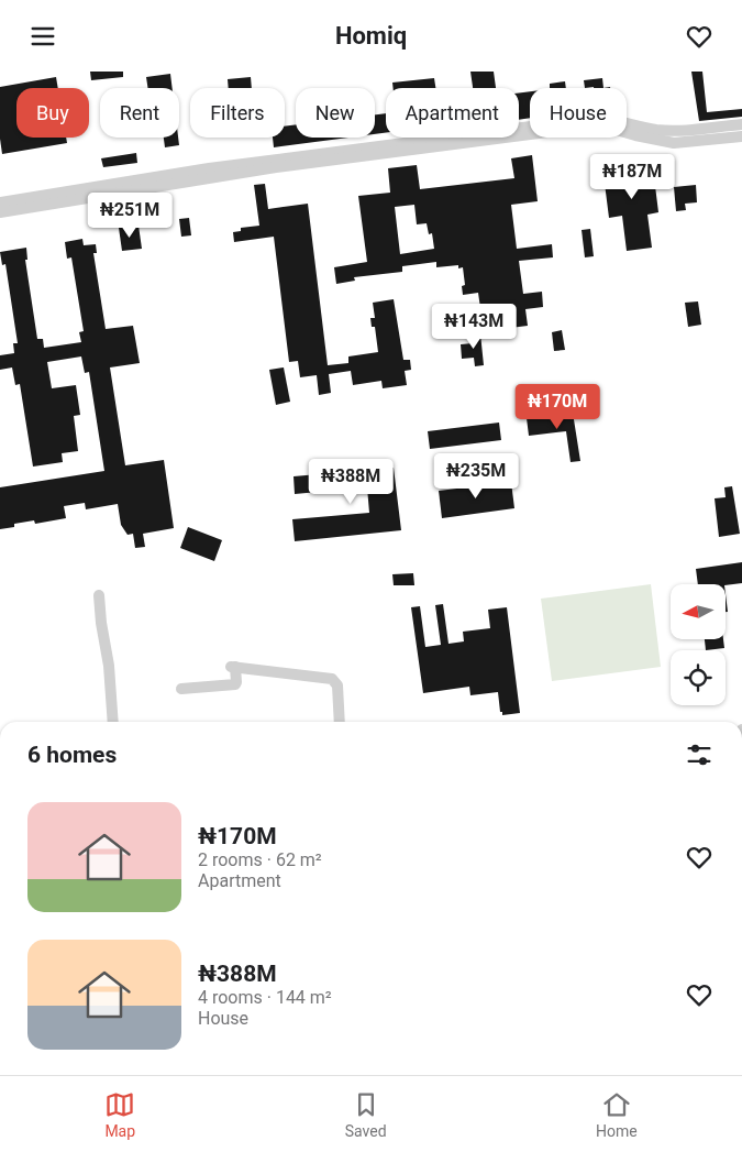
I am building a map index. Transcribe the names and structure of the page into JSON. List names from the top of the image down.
{
  "north": "left",
  "page": {
    "header": "Homiq",
    "chip": [
      "Buy",
      "Rent",
      "Filters",
      "New",
      "Apartment",
      "House"
    ],
    "price": [
      "₦187M",
      "₦251M",
      "₦143M",
      "₦170M",
      "₦235M",
      "₦388M"
    ],
    "heading": "6 homes",
    "list": [
      {
        "name": "₦170M",
        "note": "2 rooms · 62 m² · Apartment"
      },
      {
        "name": "₦388M",
        "note": "4 rooms · 144 m² · House"
      }
    ],
    "tabs": ["Map", "Saved", "Home"]
  }
}
